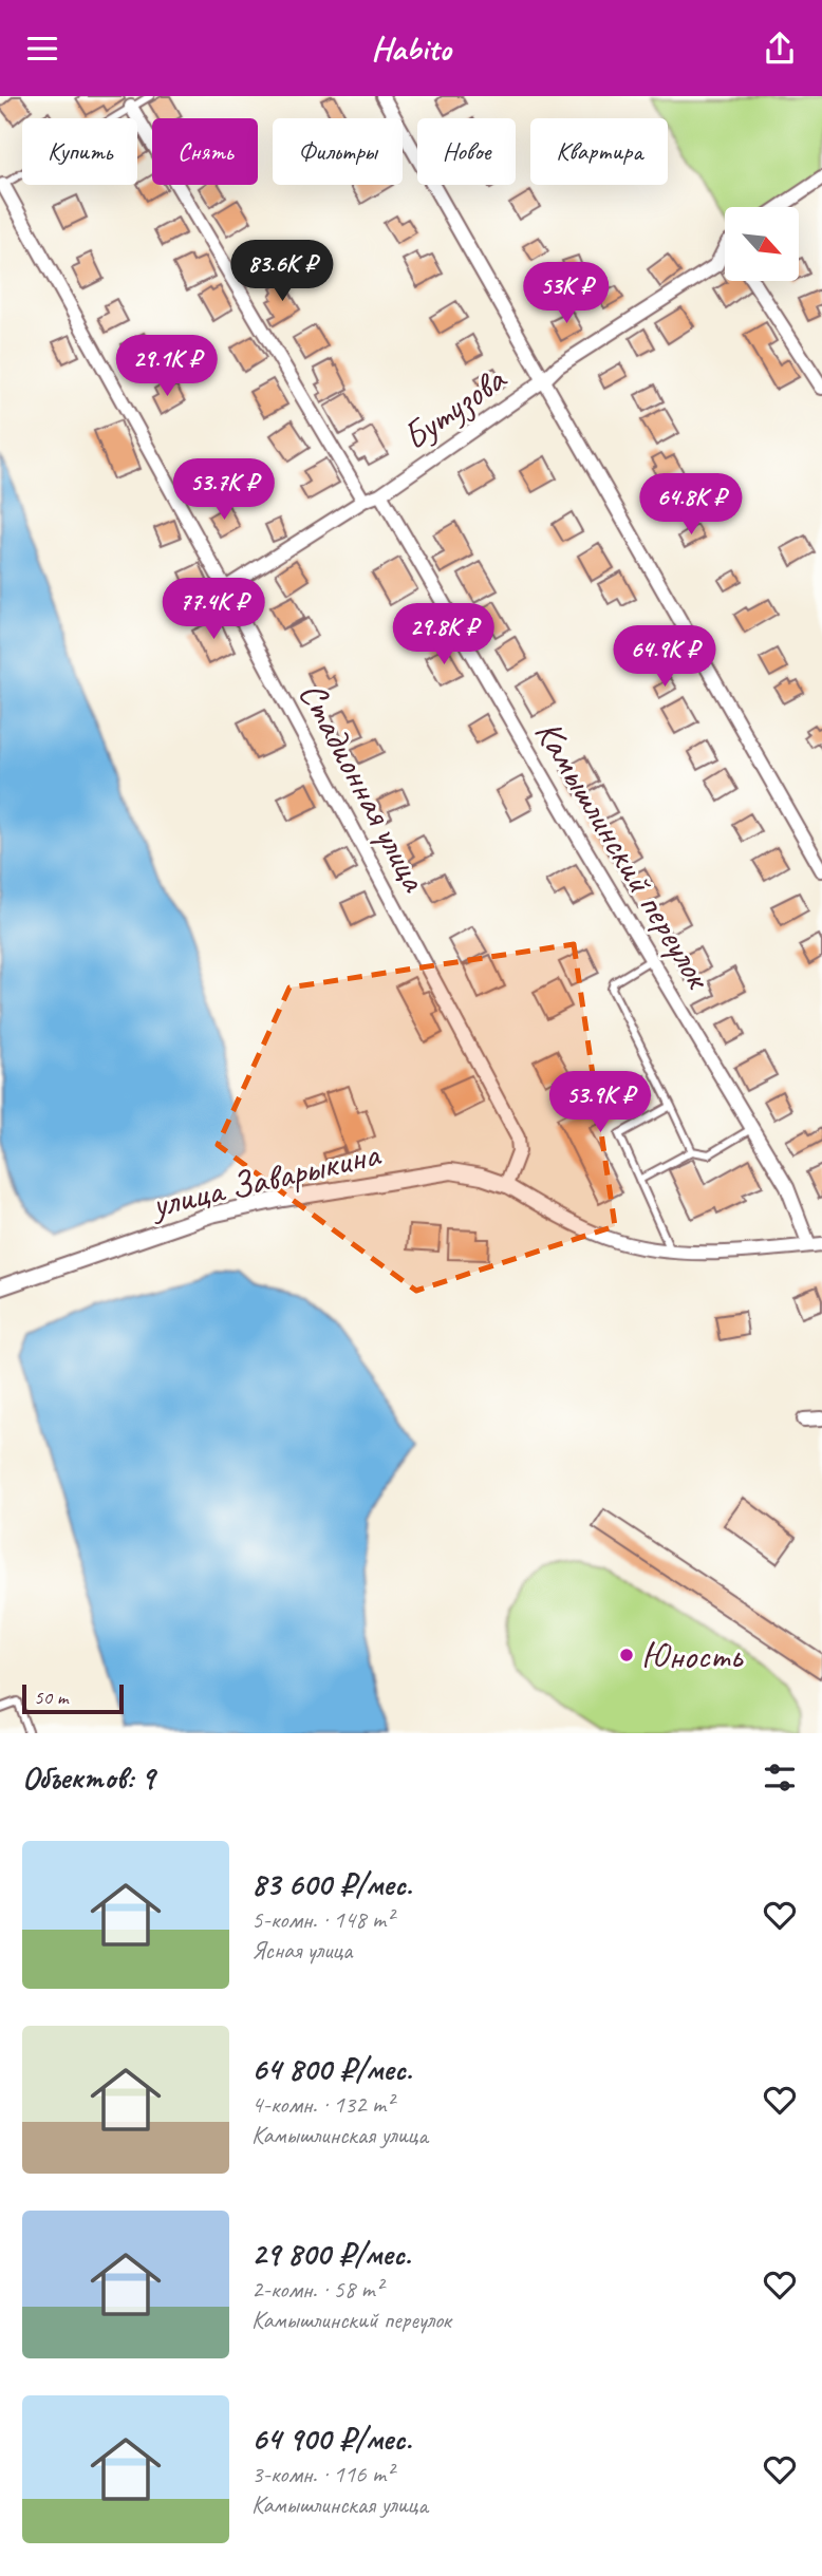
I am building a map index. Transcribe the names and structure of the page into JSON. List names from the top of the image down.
{
  "streets": {
    "street": [
      "Бутузова",
      "Стадионная улица",
      "Камышлинский переулок",
      "улица Заварыкина"
    ]
  },
  "crossings": [
    ["Бутузова", "Стадионная улица"],
    ["Бутузова", "Камышлинский переулок"],
    ["Стадионная улица", "улица Заварыкина"]
  ],
  "places": ["Юность"],
  "scale_bar": "50 m",
  "north": "bottom right",
  "page": {
    "header": "Habito",
    "chip": [
      "Купить",
      "Снять",
      "Фильтры",
      "Новое",
      "Квартира"
    ],
    "price": [
      "83.6K ₽",
      "53K ₽",
      "29.1K ₽",
      "53.7K ₽",
      "64.8K ₽",
      "77.4K ₽",
      "29.8K ₽",
      "64.9K ₽",
      "53.9K ₽"
    ],
    "scale": "50 m",
    "heading": "Объектов: 9",
    "list": [
      {
        "name": "83 600 ₽/мес.",
        "note": "5-комн. · 148 m² · Ясная улица"
      },
      {
        "name": "64 800 ₽/мес.",
        "note": "4-комн. · 132 m² · Камышлинская улица"
      },
      {
        "name": "29 800 ₽/мес.",
        "note": "2-комн. · 58 m² · Камышлинский переулок"
      },
      {
        "name": "64 900 ₽/мес.",
        "note": "3-комн. · 116 m² · Камышлинская улица"
      }
    ]
  }
}
